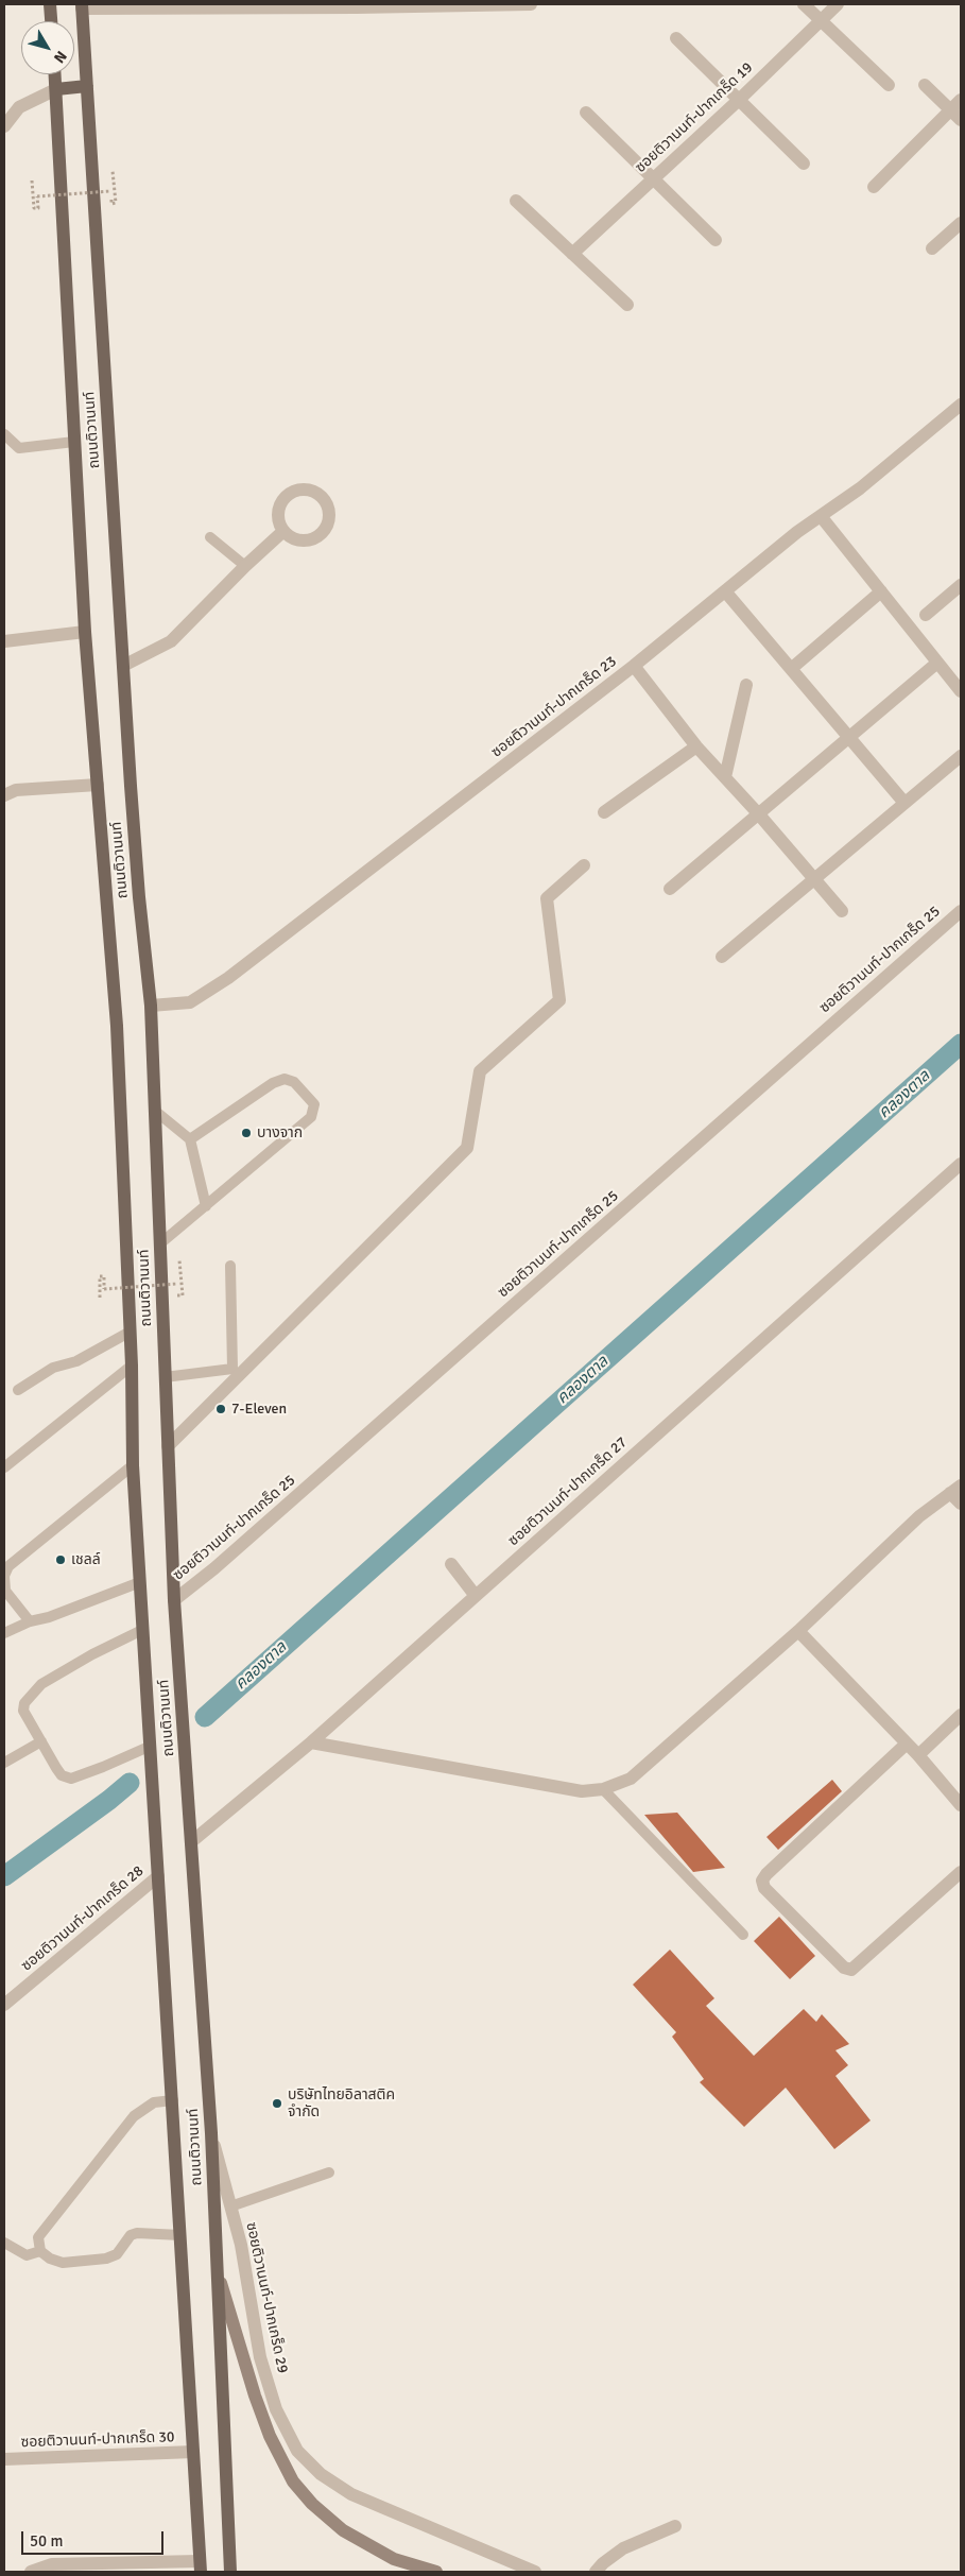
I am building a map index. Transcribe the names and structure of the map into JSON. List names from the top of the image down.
{
  "streets": {
    "main road": ["ถนนติวานนท์"],
    "street": [
      "ซอยติวานนท์-ปากเกร็ด 19",
      "ซอยติวานนท์-ปากเกร็ด 23",
      "ซอยติวานนท์-ปากเกร็ด 25",
      "ซอยติวานนท์-ปากเกร็ด 27",
      "ซอยติวานนท์-ปากเกร็ด 28",
      "ซอยติวานนท์-ปากเกร็ด 29",
      "ซอยติวานนท์-ปากเกร็ด 30"
    ]
  },
  "crossings": [
    ["ถนนติวานนท์", "ซอยติวานนท์-ปากเกร็ด 23"],
    ["ถนนติวานนท์", "ซอยติวานนท์-ปากเกร็ด 25"],
    ["ถนนติวานนท์", "ซอยติวานนท์-ปากเกร็ด 27"],
    ["ถนนติวานนท์", "ซอยติวานนท์-ปากเกร็ด 28"],
    ["ถนนติวานนท์", "ซอยติวานนท์-ปากเกร็ด 29"],
    ["ถนนติวานนท์", "ซอยติวานนท์-ปากเกร็ด 30"]
  ],
  "water": ["คลองตาล"],
  "places": [
    "บางจาก",
    "7-Eleven",
    "เชลล์",
    "บริษัทไทยอิลาสติค จำกัด"
  ],
  "scale_bar": "50 m",
  "north": "bottom right"
}
